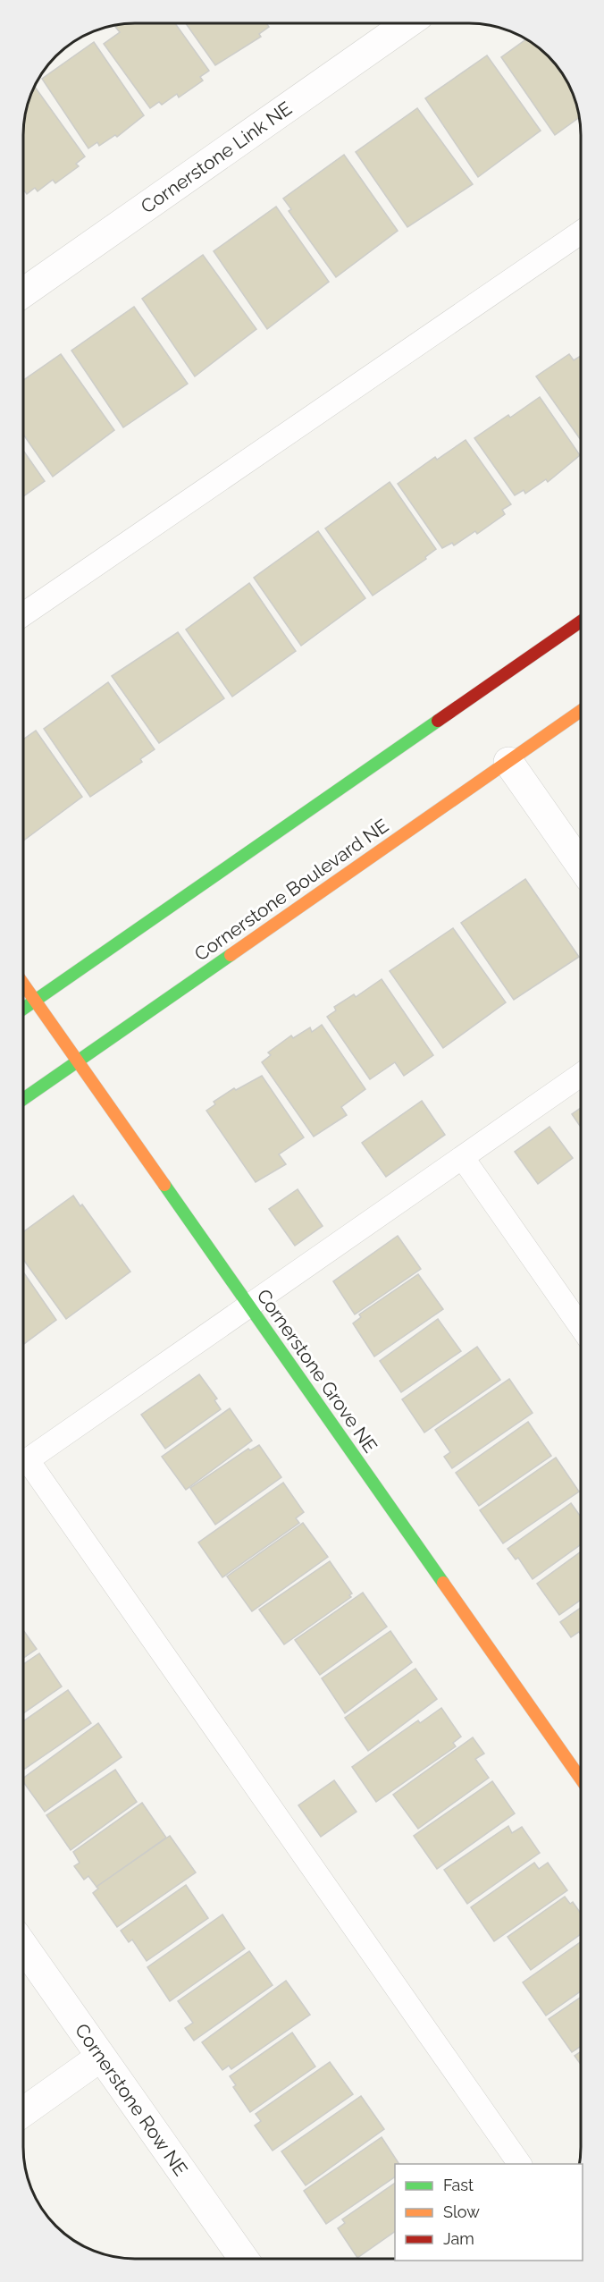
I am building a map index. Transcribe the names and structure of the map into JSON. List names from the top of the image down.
{
  "streets": {
    "street": [
      "Cornerstone Link NE",
      "Cornerstone Boulevard NE",
      "Cornerstone Grove NE",
      "Cornerstone Row NE"
    ]
  },
  "crossings": [
    ["Cornerstone Boulevard NE", "Cornerstone Grove NE"]
  ],
  "legend": ["Fast", "Slow", "Jam"]
}
